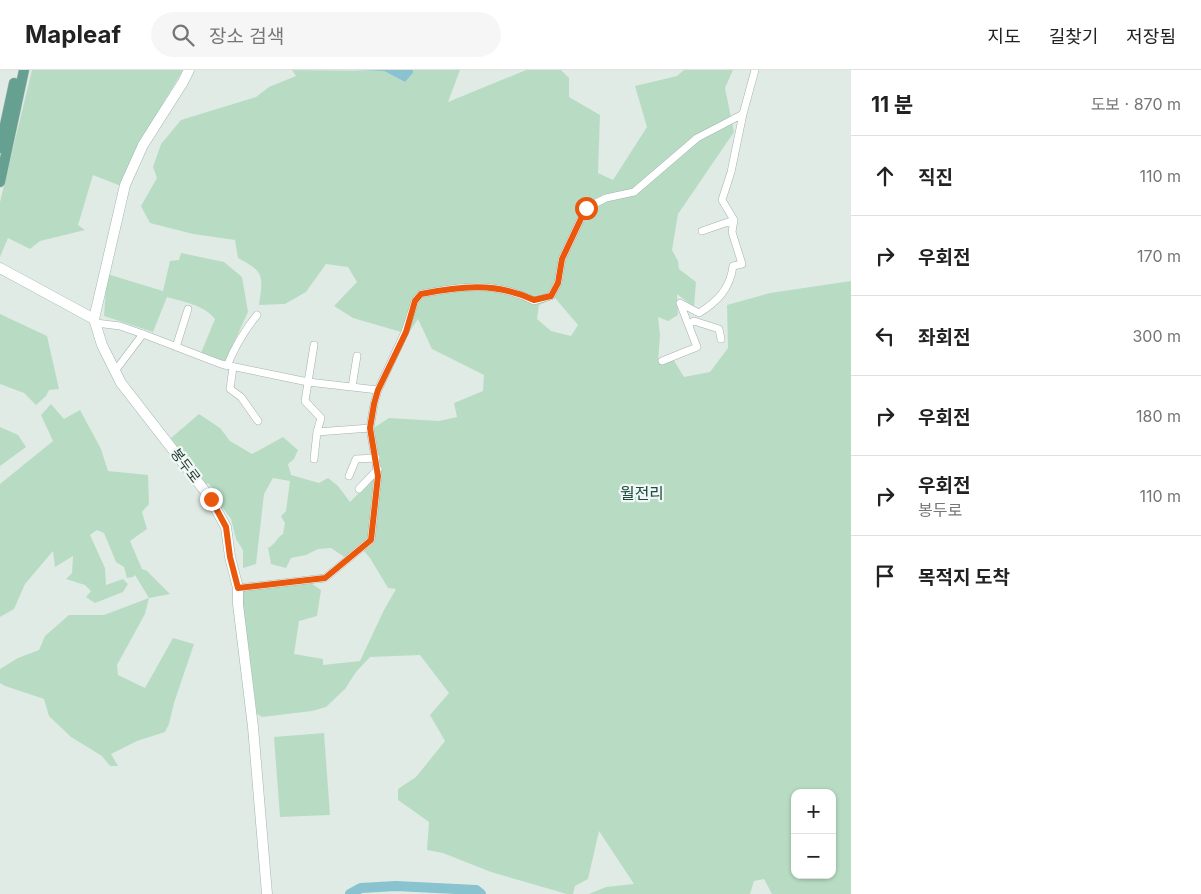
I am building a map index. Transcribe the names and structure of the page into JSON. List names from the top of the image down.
{
  "streets": {
    "main road": ["봉두로"]
  },
  "districts": ["월전리"],
  "page": {
    "header": "Mapleaf",
    "search": "장소 검색",
    "nav": ["지도", "길찾기", "저장됨"],
    "heading": ["11 분", "도보 · 870 m"],
    "list": [
      ["직진", "110 m"],
      ["우회전", "170 m"],
      ["좌회전", "300 m"],
      ["우회전", "180 m"],
      ["우회전", "봉두로", "110 m"],
      "목적지 도착"
    ],
    "map_buttons": ["+", "−"]
  }
}
